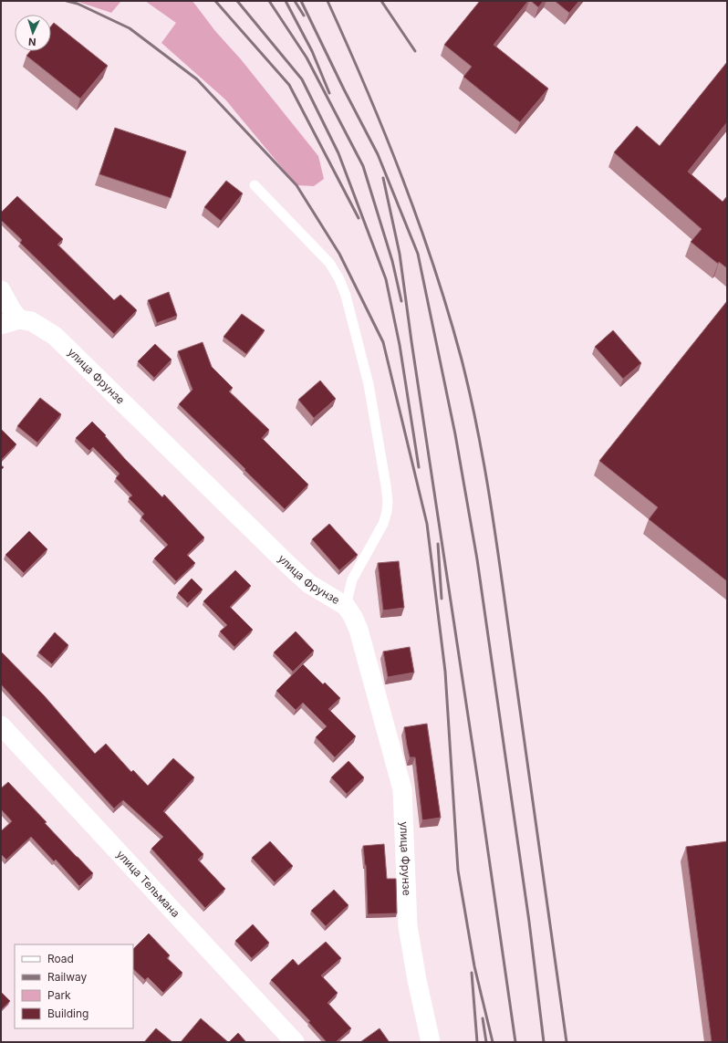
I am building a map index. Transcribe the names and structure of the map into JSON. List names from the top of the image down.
{
  "streets": {
    "street": ["улица Фрунзе", "улица Тельмана"]
  },
  "legend": [
    "Road",
    "Railway",
    "Park",
    "Building"
  ],
  "north": "bottom"
}
